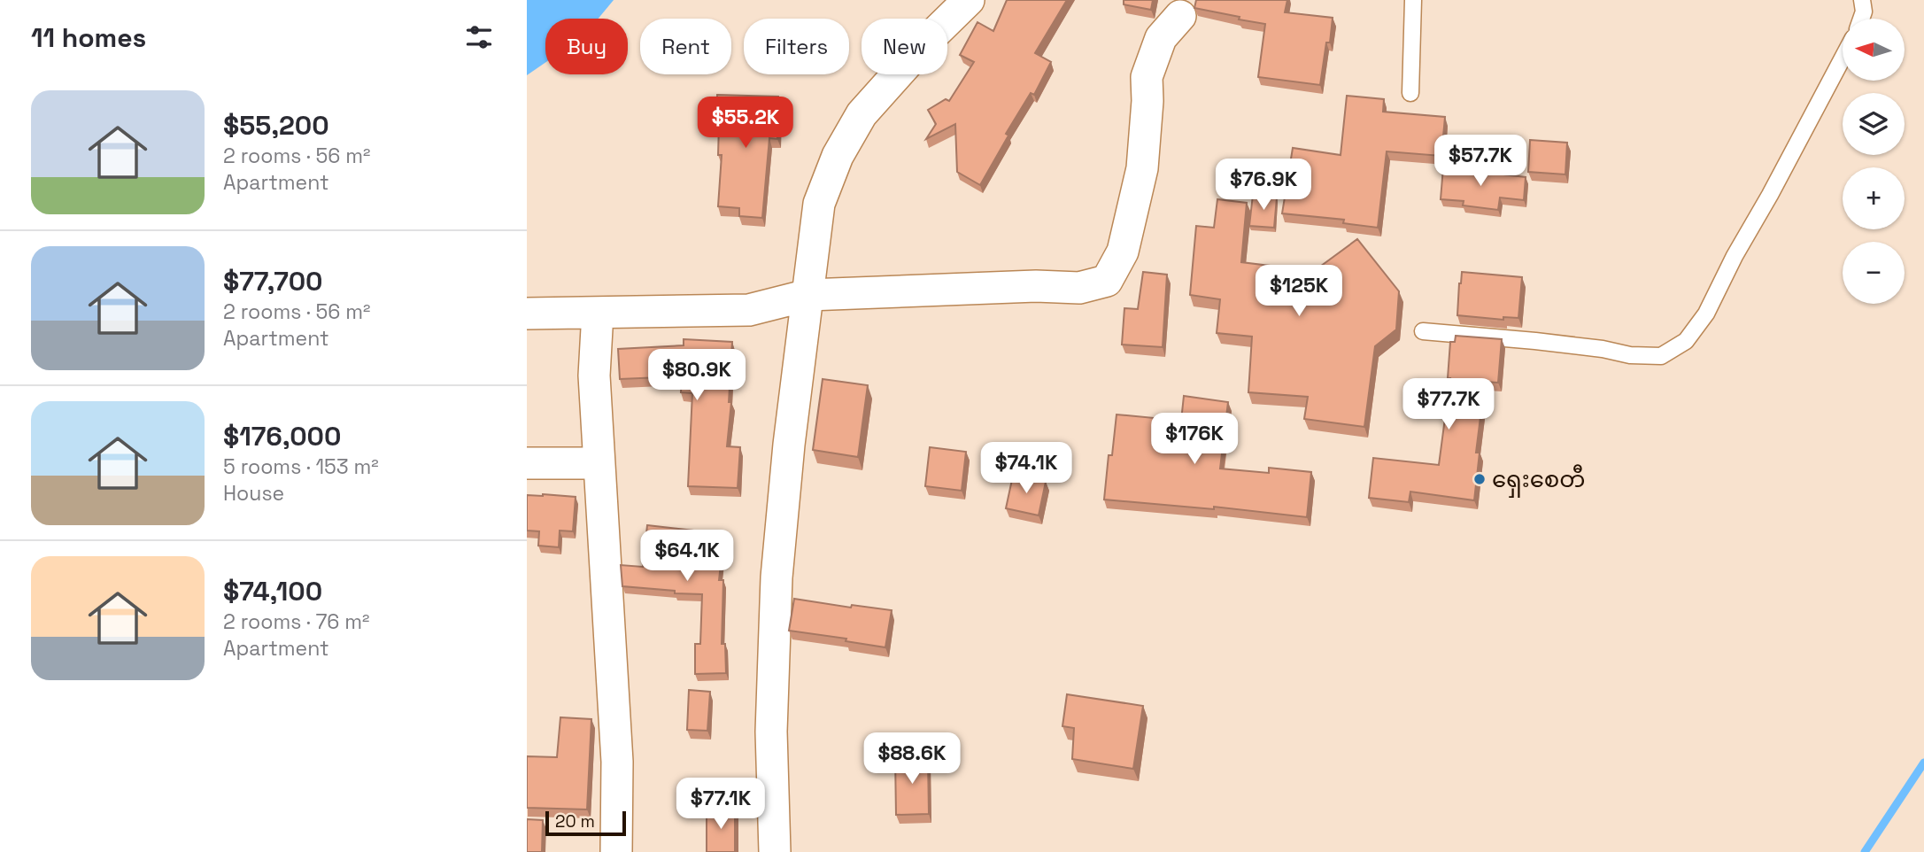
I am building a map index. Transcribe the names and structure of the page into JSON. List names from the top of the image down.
{
  "places": ["ရှေးစေတီ"],
  "scale_bar": "20 m",
  "north": "left",
  "page": {
    "heading": "11 homes",
    "map_buttons": ["+", "−"],
    "chip": [
      "Buy",
      "Rent",
      "Filters",
      "New"
    ],
    "list": [
      {
        "name": "$55,200",
        "note": "2 rooms · 56 m² · Apartment"
      },
      {
        "name": "$77,700",
        "note": "2 rooms · 56 m² · Apartment"
      },
      {
        "name": "$176,000",
        "note": "5 rooms · 153 m² · House"
      },
      {
        "name": "$74,100",
        "note": "2 rooms · 76 m² · Apartment"
      }
    ],
    "price": [
      "$55.2K",
      "$57.7K",
      "$76.9K",
      "$125K",
      "$80.9K",
      "$77.7K",
      "$176K",
      "$74.1K",
      "$64.1K",
      "$88.6K",
      "$77.1K"
    ],
    "scale": "20 m"
  }
}
